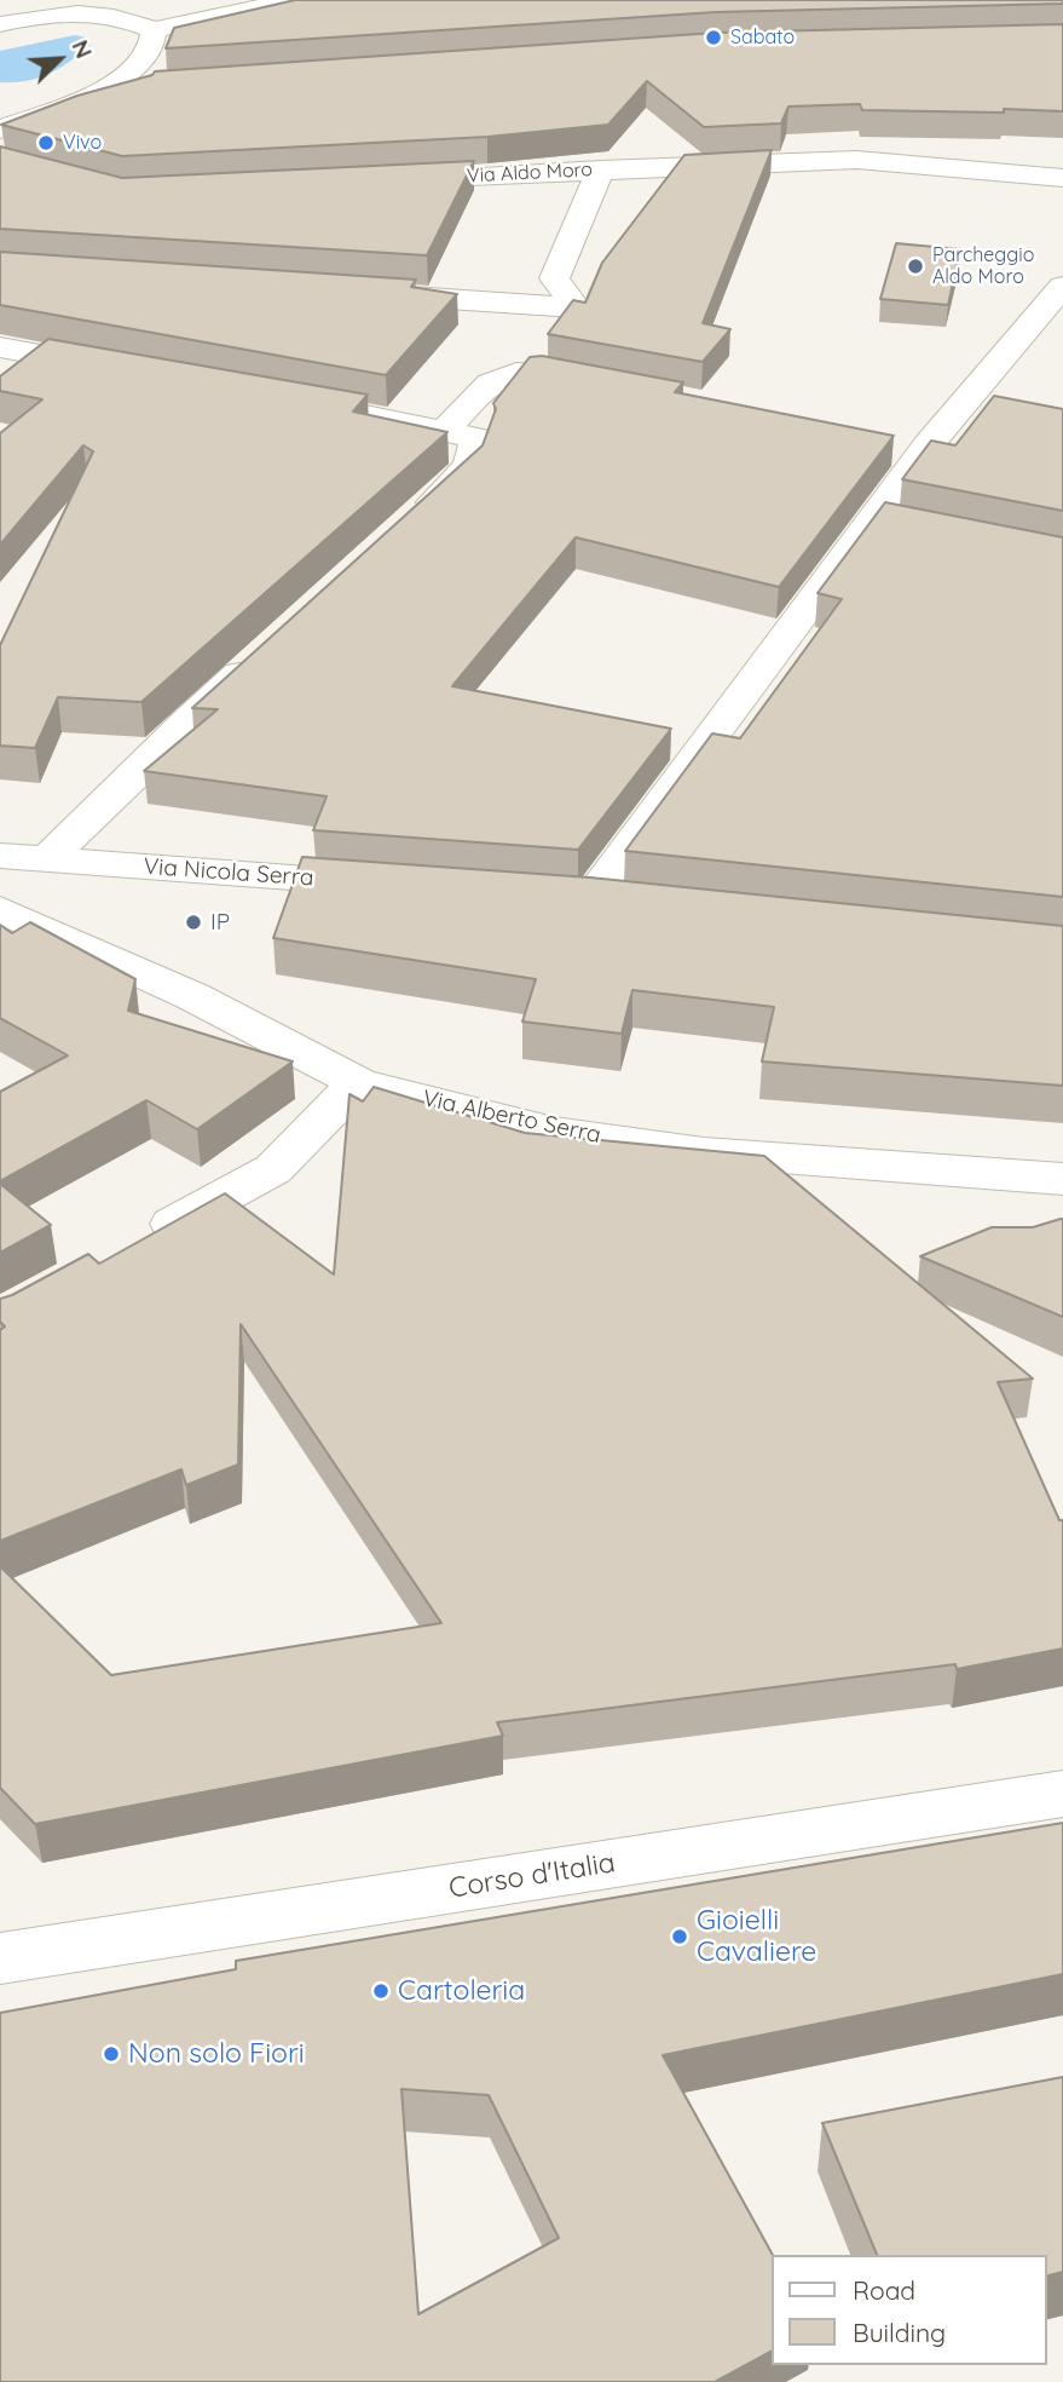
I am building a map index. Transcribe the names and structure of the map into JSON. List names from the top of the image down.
{
  "streets": {
    "street": [
      "Via Aldo Moro",
      "Via Nicola Serra",
      "Via Alberto Serra",
      "Corso d'Italia"
    ]
  },
  "places": [
    "Sabato",
    "Vivo",
    "Parcheggio Aldo Moro",
    "IP",
    "Gioielli Cavaliere",
    "Cartoleria",
    "Non solo Fiori"
  ],
  "legend": ["Road", "Building"],
  "north": "top right"
}
